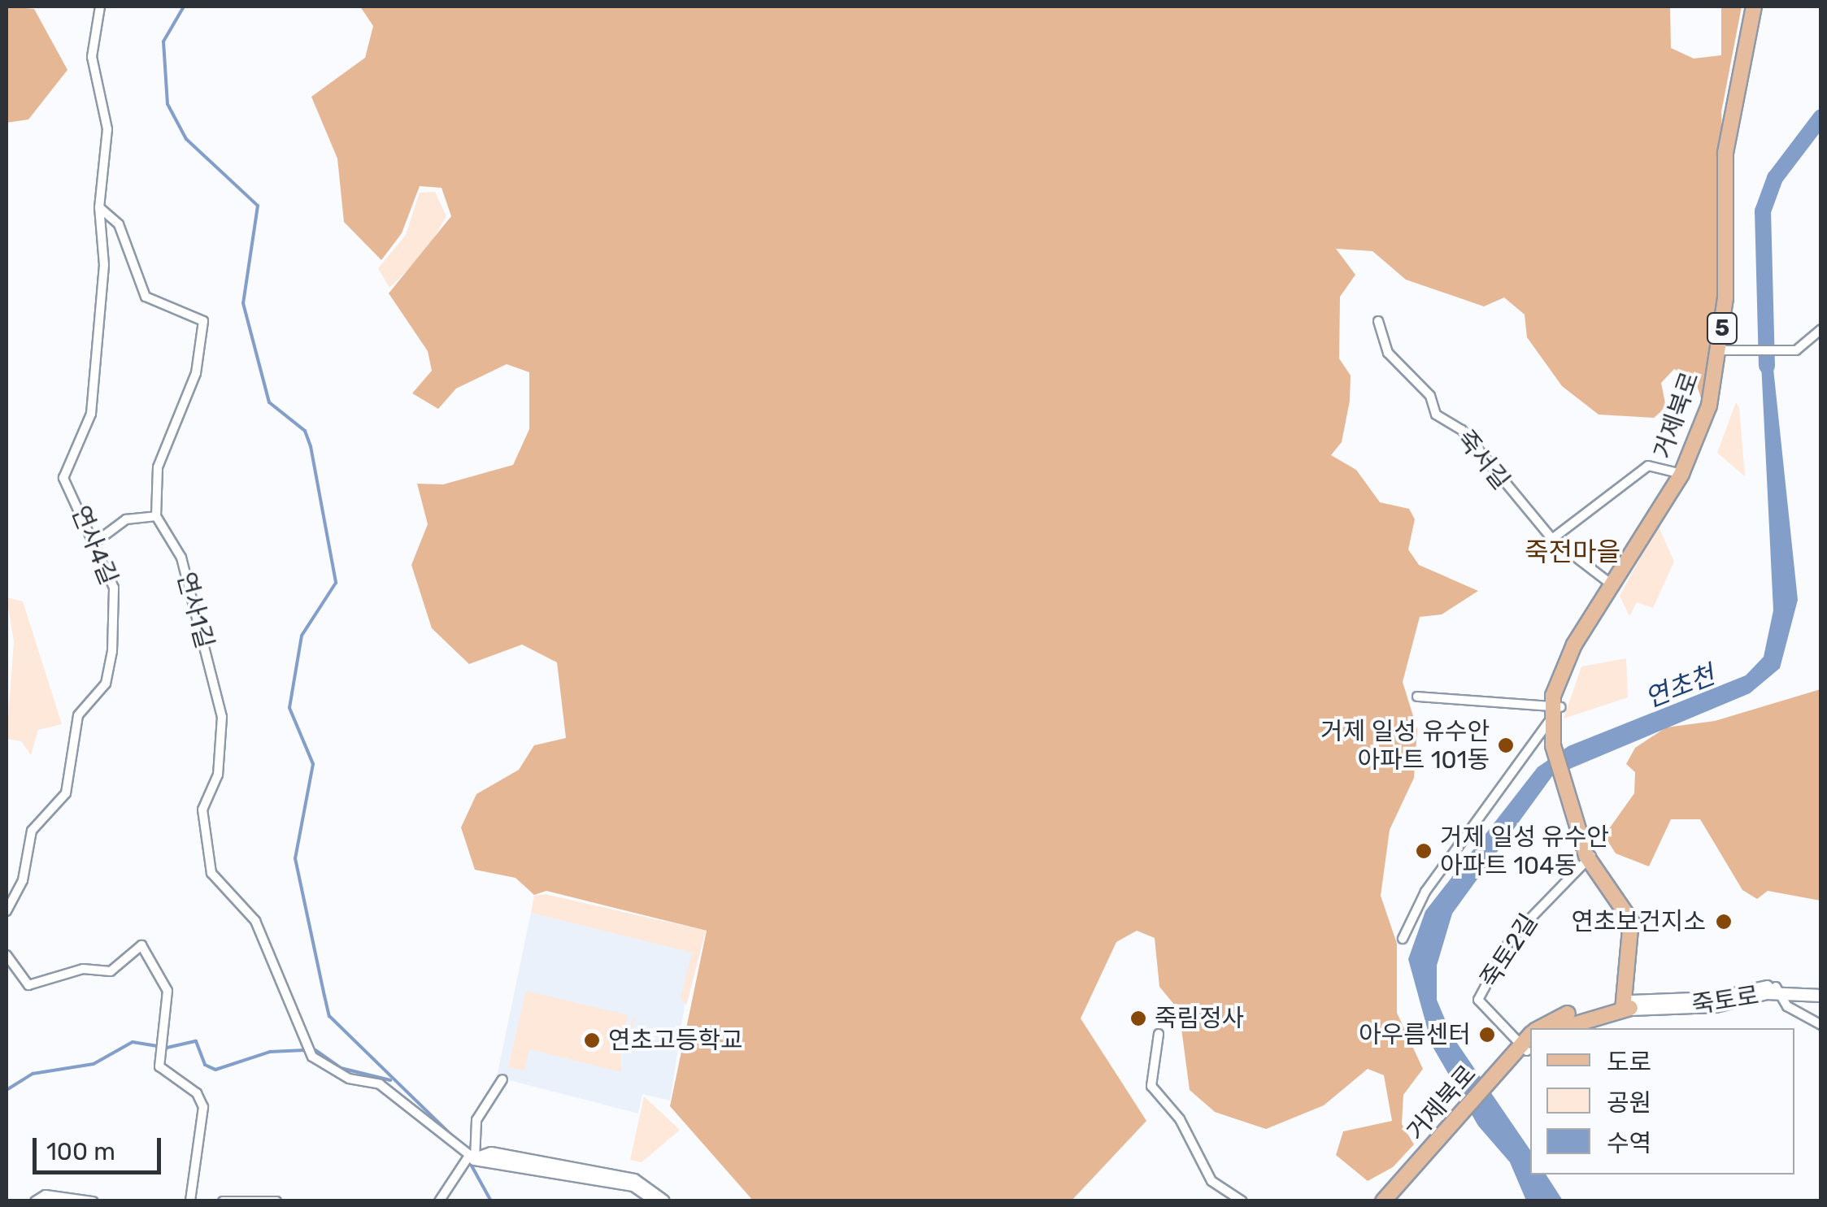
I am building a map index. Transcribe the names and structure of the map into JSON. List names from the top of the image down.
{
  "streets": {
    "main road": ["5", "거제북로"],
    "street": [
      "죽서길",
      "연사4길",
      "연사1길",
      "죽토2길",
      "죽토로"
    ]
  },
  "crossings": [
    ["거제북로", "죽서길"],
    ["거제북로", "죽토2길"],
    ["거제북로", "죽토로"]
  ],
  "districts": ["죽전마을"],
  "water": ["연초천"],
  "places": [
    "거제 일성 유수안 아파트 101동",
    "거제 일성 유수안 아파트 104동",
    "연초보건지소",
    "죽림정사",
    "아우름센터",
    "연초고등학교"
  ],
  "legend": ["도로", "공원", "수역"],
  "scale_bar": "100 m"
}
